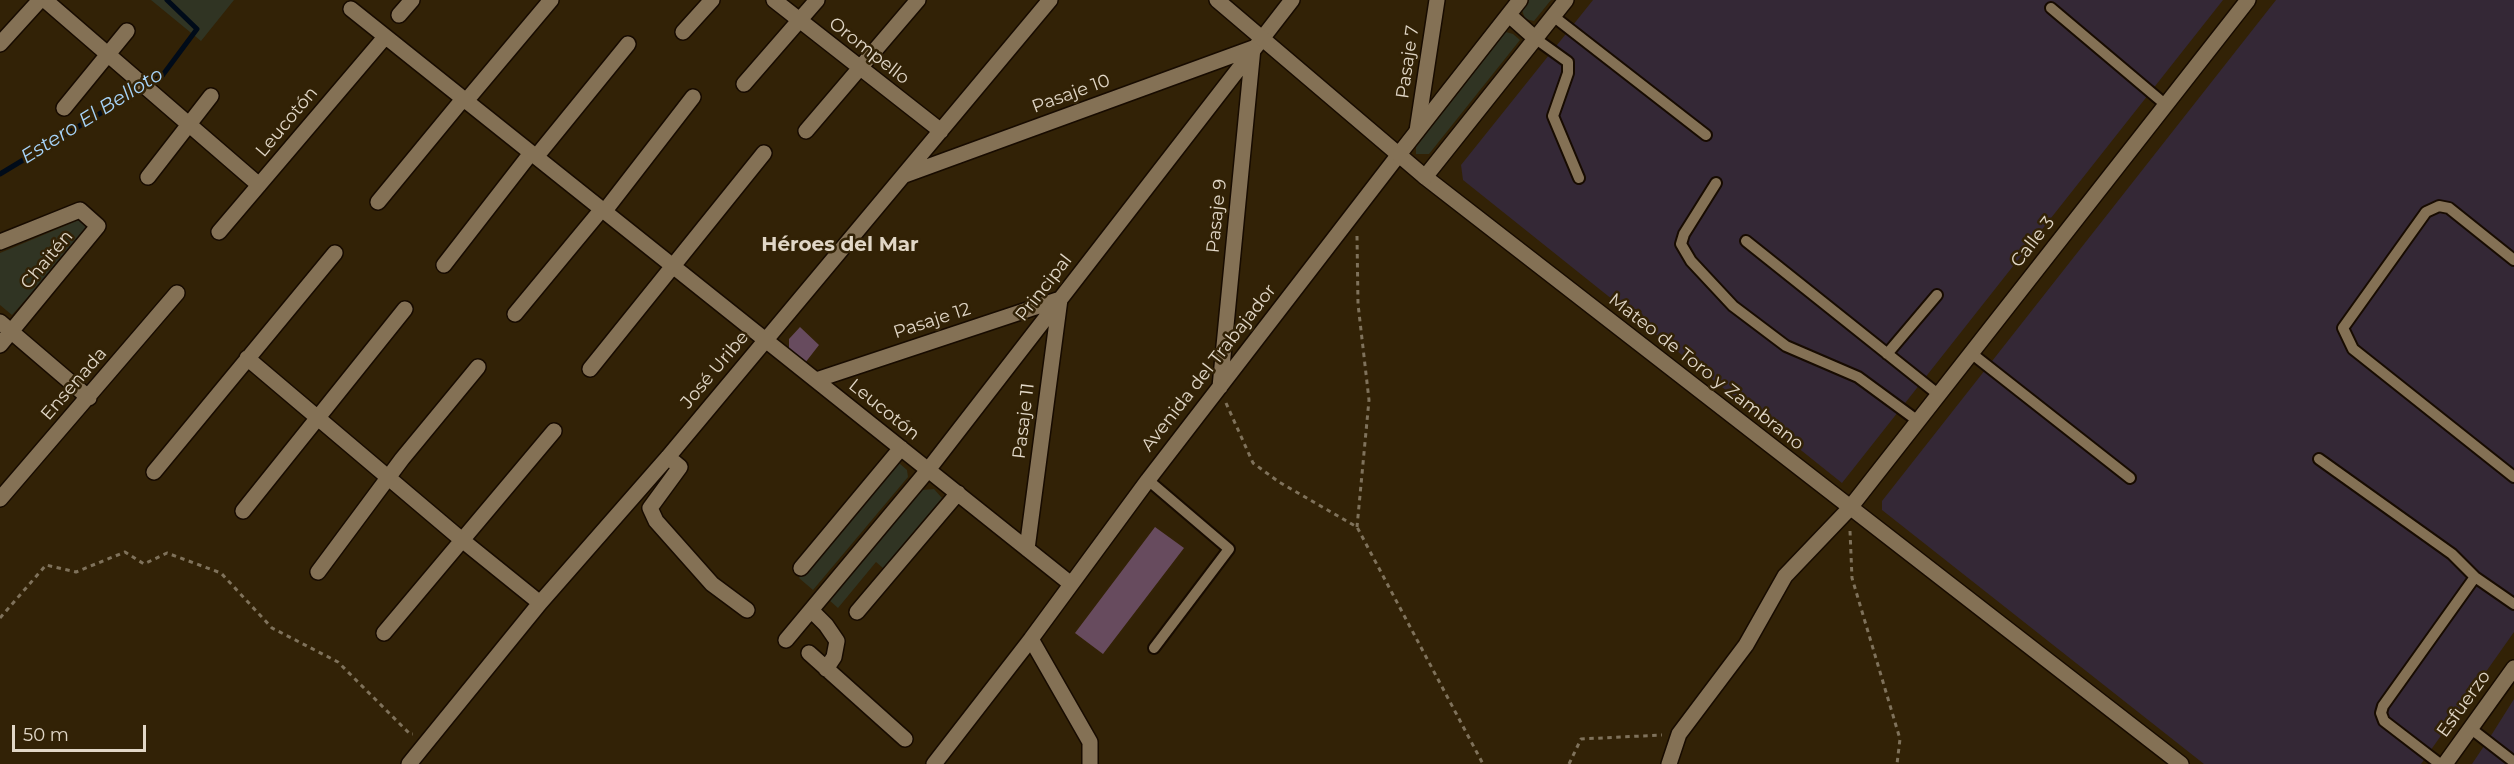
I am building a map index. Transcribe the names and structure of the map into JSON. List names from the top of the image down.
{
  "streets": {
    "street": [
      "Orompello",
      "Pasaje 7",
      "Pasaje 10",
      "Leucotón",
      "Pasaje 9",
      "Calle 3",
      "Chaitén",
      "Principal",
      "Pasaje 12",
      "Avenida del Trabajador",
      "José Uribe",
      "Mateo de Toro y Zambrano",
      "Ensenada",
      "Pasaje 11",
      "Esfuerzo"
    ]
  },
  "crossings": [
    ["Orompello", "José Uribe"],
    ["Pasaje 7", "Avenida del Trabajador"],
    ["Pasaje 10", "Pasaje 9"],
    ["Pasaje 10", "Principal"],
    ["Pasaje 10", "José Uribe"],
    ["Pasaje 10", "Mateo de Toro y Zambrano"],
    ["Leucotón", "Principal"],
    ["Leucotón", "Pasaje 12"],
    ["Leucotón", "Avenida del Trabajador"],
    ["Leucotón", "José Uribe"],
    ["Leucotón", "Pasaje 11"],
    ["Pasaje 9", "Principal"],
    ["Pasaje 9", "Avenida del Trabajador"],
    ["Pasaje 9", "Mateo de Toro y Zambrano"],
    ["Calle 3", "Mateo de Toro y Zambrano"],
    ["Principal", "Pasaje 12"],
    ["Principal", "Mateo de Toro y Zambrano"],
    ["Principal", "Pasaje 11"],
    ["Pasaje 12", "Pasaje 11"],
    ["Avenida del Trabajador", "Mateo de Toro y Zambrano"]
  ],
  "districts": ["Héroes del Mar"],
  "water": ["Estero El Belloto"],
  "scale_bar": "50 m"
}
